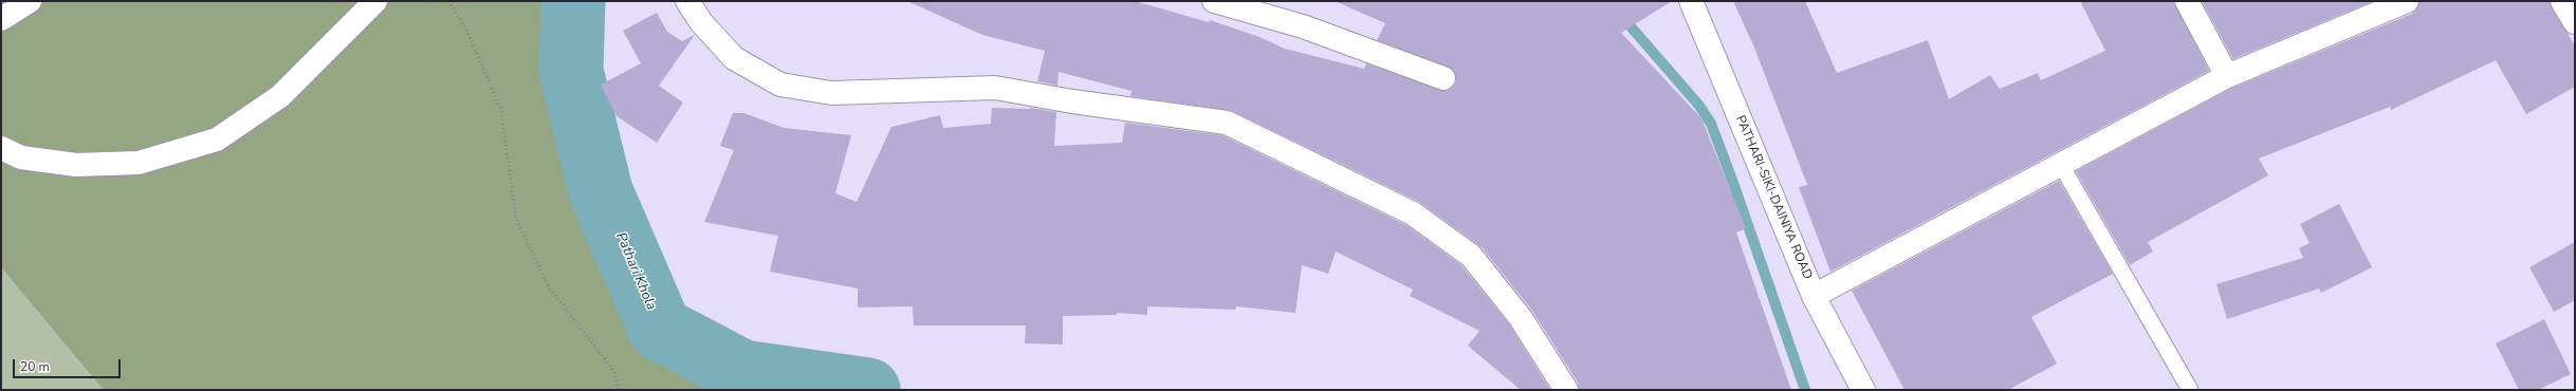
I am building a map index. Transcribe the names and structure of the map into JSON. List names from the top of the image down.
{
  "streets": {
    "street": ["PATHARI-SIKI-DAINIYA ROAD"]
  },
  "water": ["Pathari Khola"],
  "scale_bar": "20 m"
}
